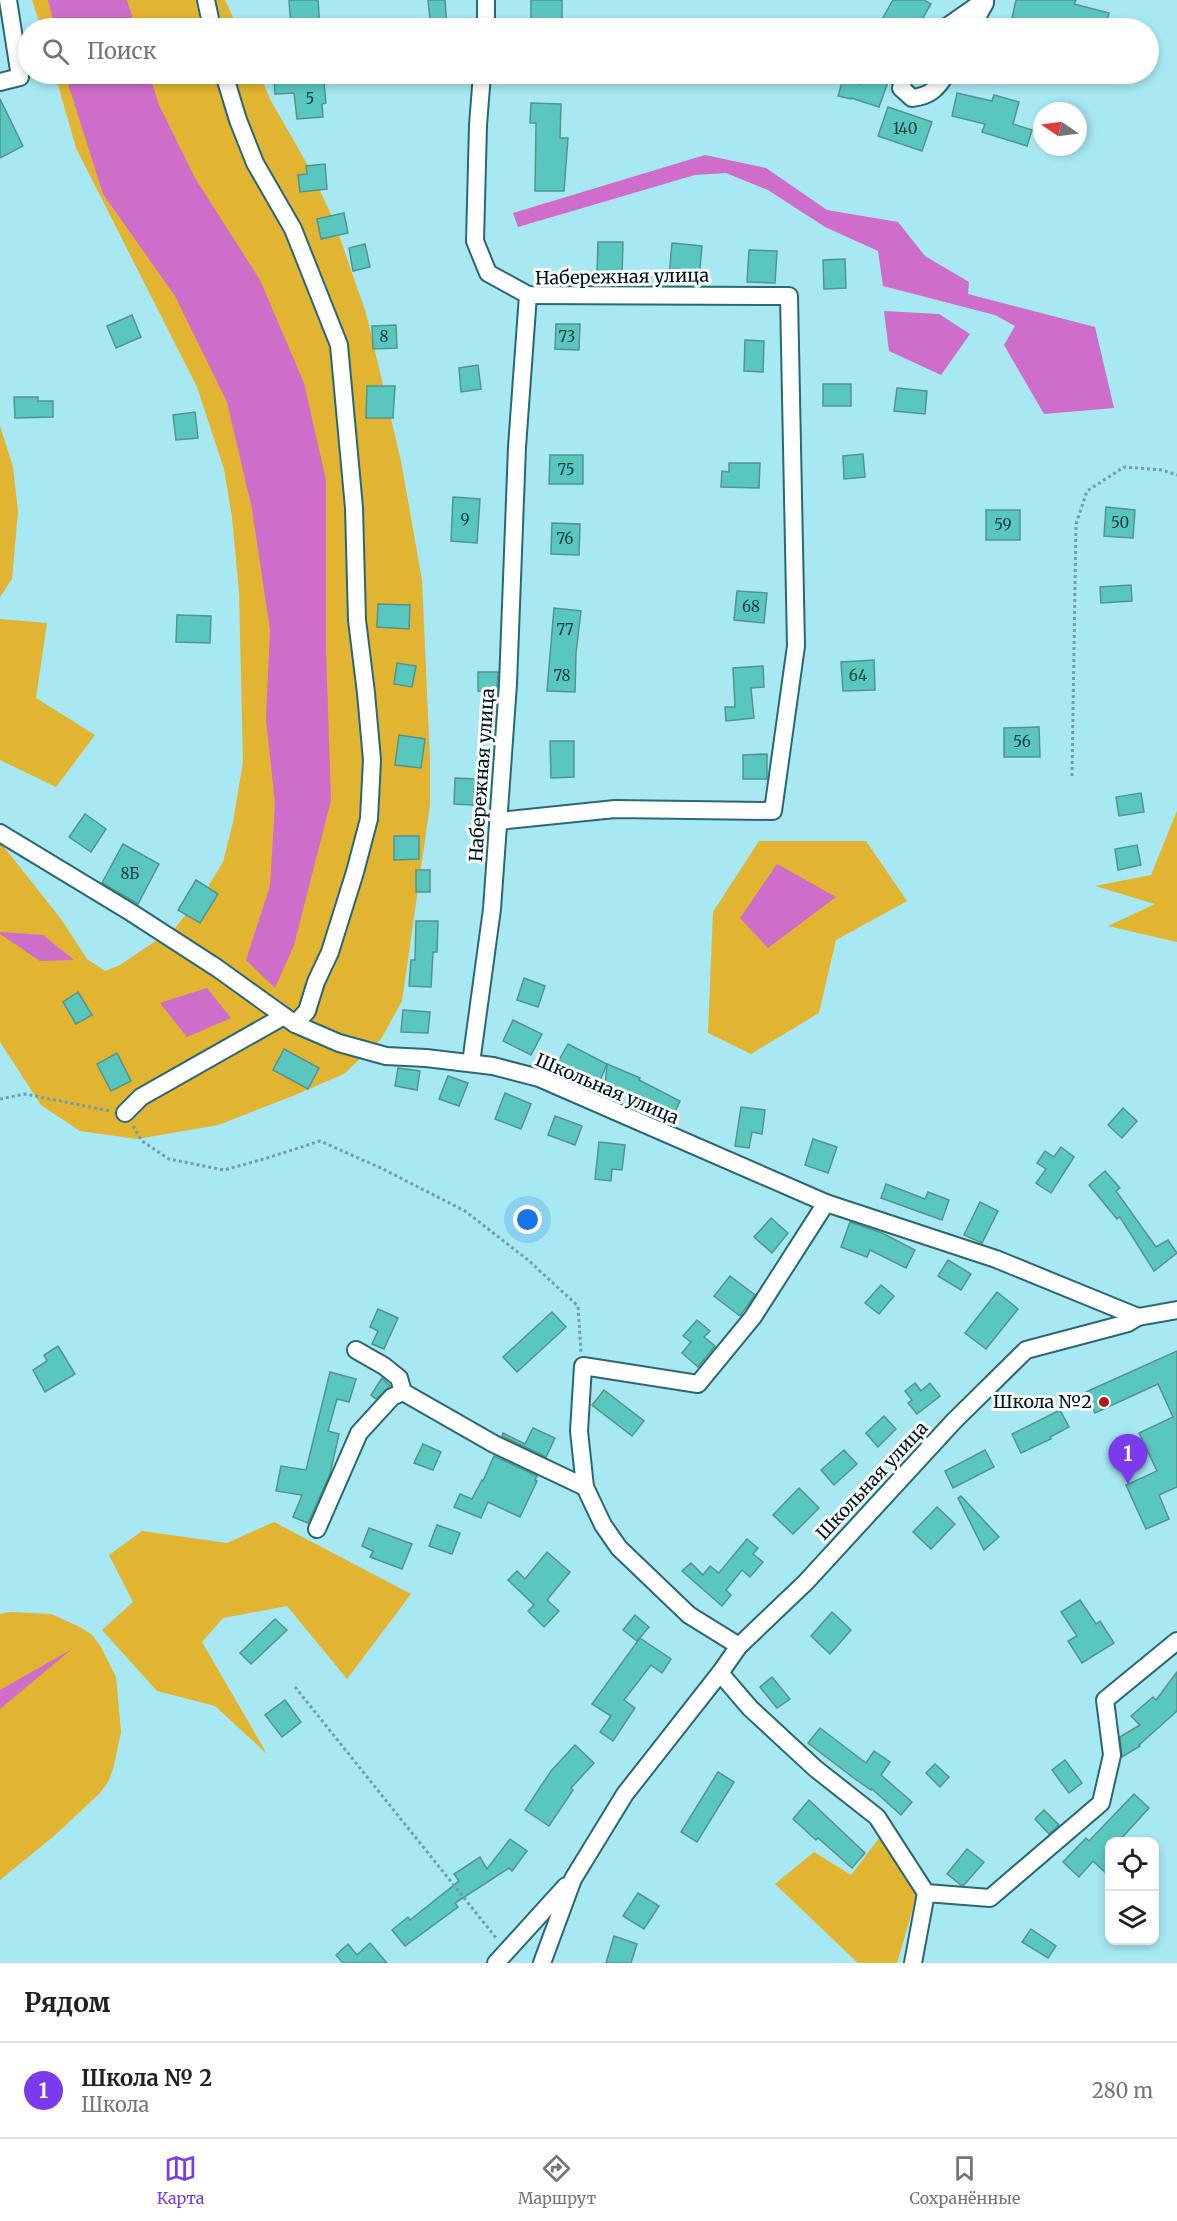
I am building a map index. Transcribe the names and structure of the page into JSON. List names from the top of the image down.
{
  "streets": {
    "street": ["Набережная улица", "Школьная улица"]
  },
  "crossings": [
    ["Набережная улица", "Школьная улица"]
  ],
  "places": ["Школа №2"],
  "house_numbers": [
    "5",
    "140",
    "8",
    "73",
    "75",
    "9",
    "50",
    "59",
    "76",
    "68",
    "77",
    "78",
    "64",
    "56",
    "8Б"
  ],
  "north": "left",
  "page": {
    "search": "Поиск",
    "pins": "1",
    "heading": "Рядом",
    "list": [
      {
        "mark": "1",
        "name": "Школа № 2",
        "note": "Школа",
        "value": "280 m"
      }
    ],
    "nav": ["Карта", "Маршрут", "Сохранённые"]
  }
}
